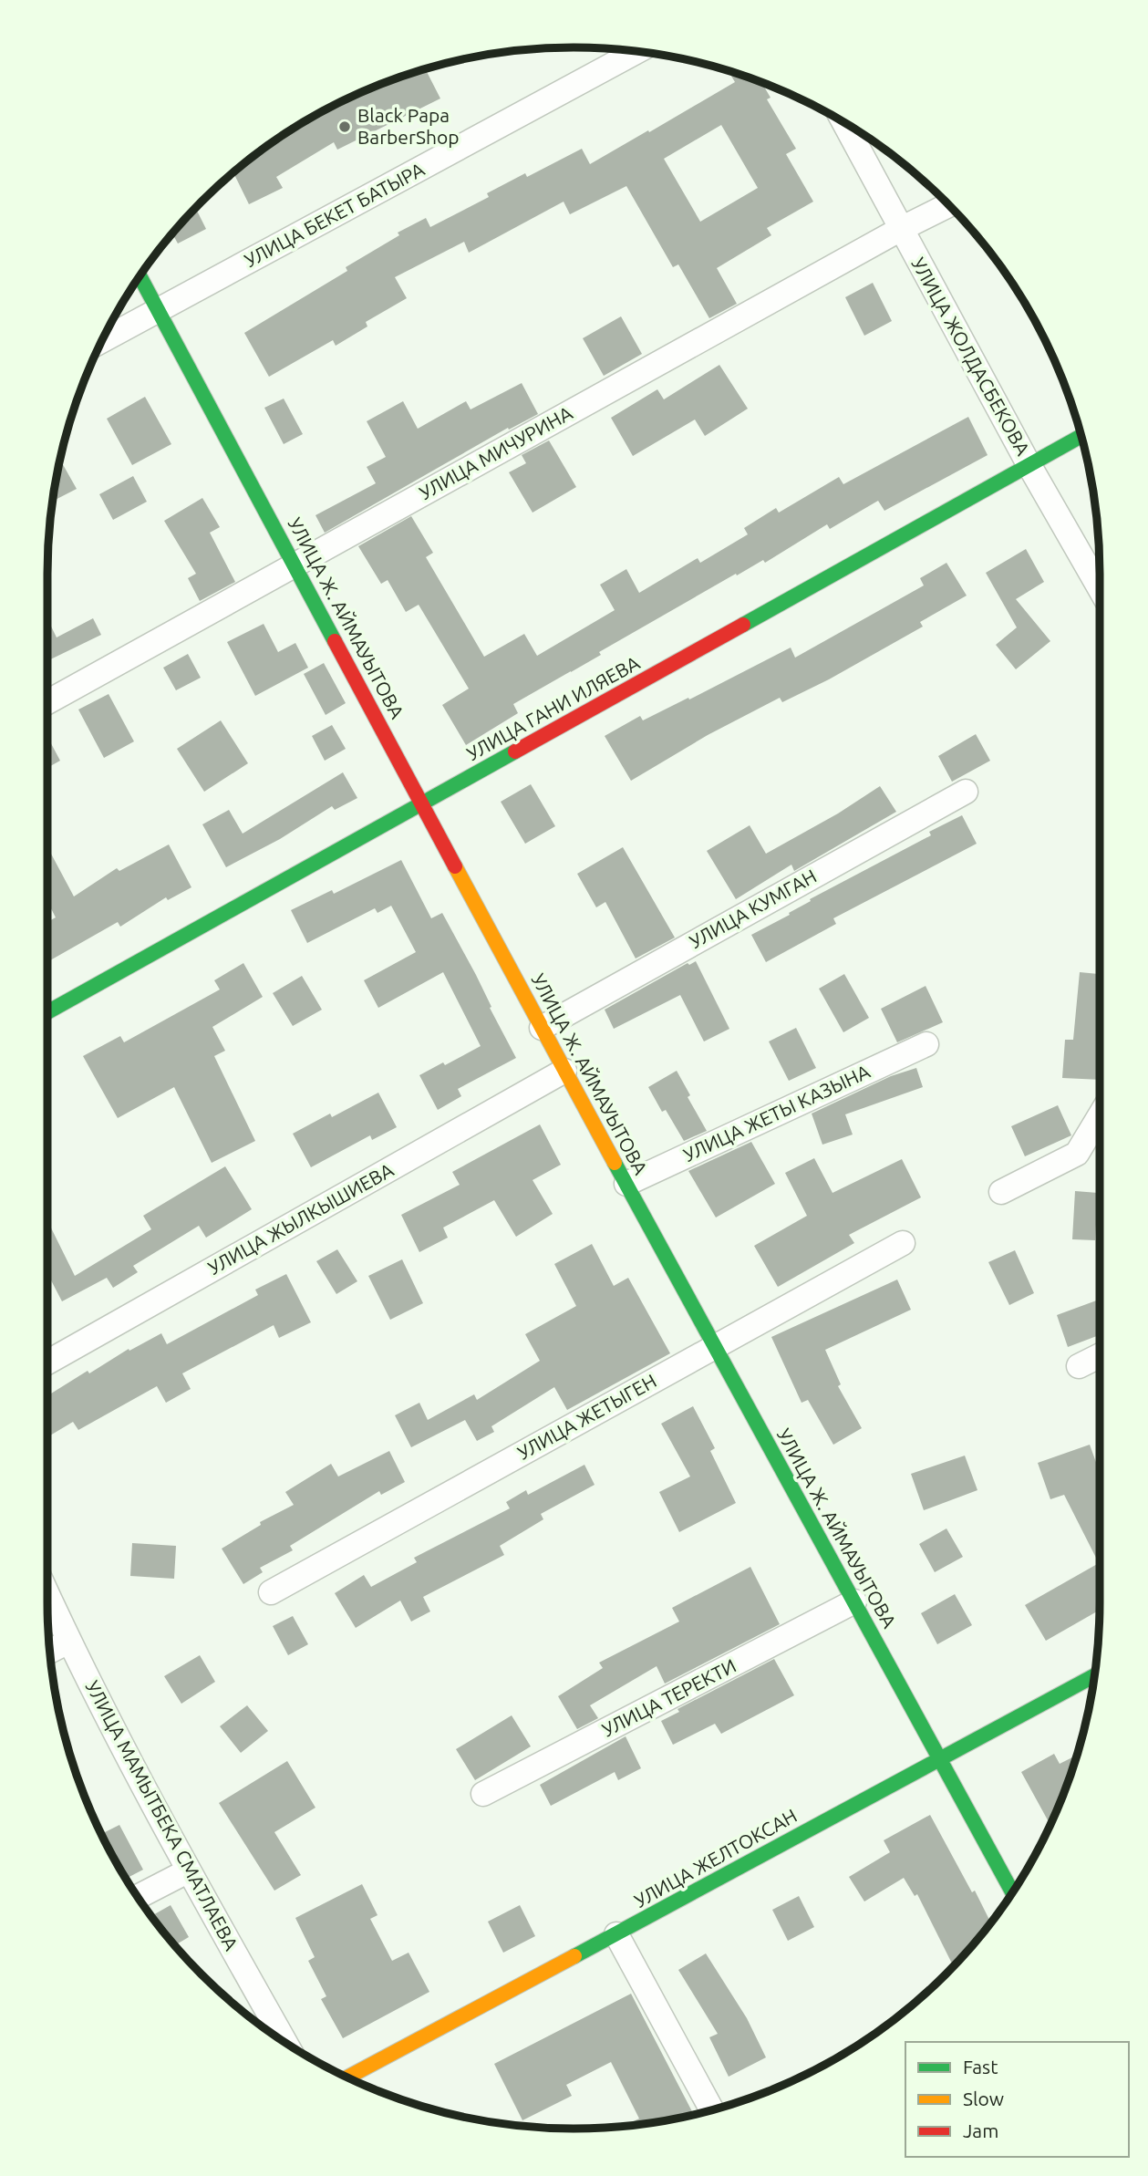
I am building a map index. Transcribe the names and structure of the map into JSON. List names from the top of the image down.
{
  "streets": {
    "street": [
      "УЛИЦА БЕКЕТ БАТЫРА",
      "УЛИЦА ЖОЛДАСБЕКОВА",
      "УЛИЦА МИЧУРИНА",
      "УЛИЦА Ж. АЙМАУЫТОВА",
      "УЛИЦА ГАНИ ИЛЯЕВА",
      "УЛИЦА КУМГАН",
      "УЛИЦА ЖЕТЫ КАЗЫНА",
      "УЛИЦА ЖЫЛКЫШИЕВА",
      "УЛИЦА ЖЕТЫГЕН",
      "УЛИЦА ТЕРЕКТИ",
      "УЛИЦА МАМЫТБЕКА СМАТЛАЕВА",
      "УЛИЦА ЖЕЛТОКСАН"
    ]
  },
  "crossings": [
    ["УЛИЦА БЕКЕТ БАТЫРА", "УЛИЦА Ж. АЙМАУЫТОВА"],
    ["УЛИЦА ЖОЛДАСБЕКОВА", "УЛИЦА МИЧУРИНА"],
    ["УЛИЦА ЖОЛДАСБЕКОВА", "УЛИЦА ГАНИ ИЛЯЕВА"],
    ["УЛИЦА МИЧУРИНА", "УЛИЦА Ж. АЙМАУЫТОВА"],
    ["УЛИЦА Ж. АЙМАУЫТОВА", "УЛИЦА ГАНИ ИЛЯЕВА"],
    ["УЛИЦА Ж. АЙМАУЫТОВА", "УЛИЦА КУМГАН"],
    ["УЛИЦА Ж. АЙМАУЫТОВА", "УЛИЦА ЖЕТЫ КАЗЫНА"],
    ["УЛИЦА Ж. АЙМАУЫТОВА", "УЛИЦА ЖЫЛКЫШИЕВА"],
    ["УЛИЦА Ж. АЙМАУЫТОВА", "УЛИЦА ЖЕТЫГЕН"],
    ["УЛИЦА Ж. АЙМАУЫТОВА", "УЛИЦА ТЕРЕКТИ"],
    ["УЛИЦА Ж. АЙМАУЫТОВА", "УЛИЦА ЖЕЛТОКСАН"]
  ],
  "places": ["Black Papa BarberShop"],
  "legend": ["Fast", "Slow", "Jam"]
}
